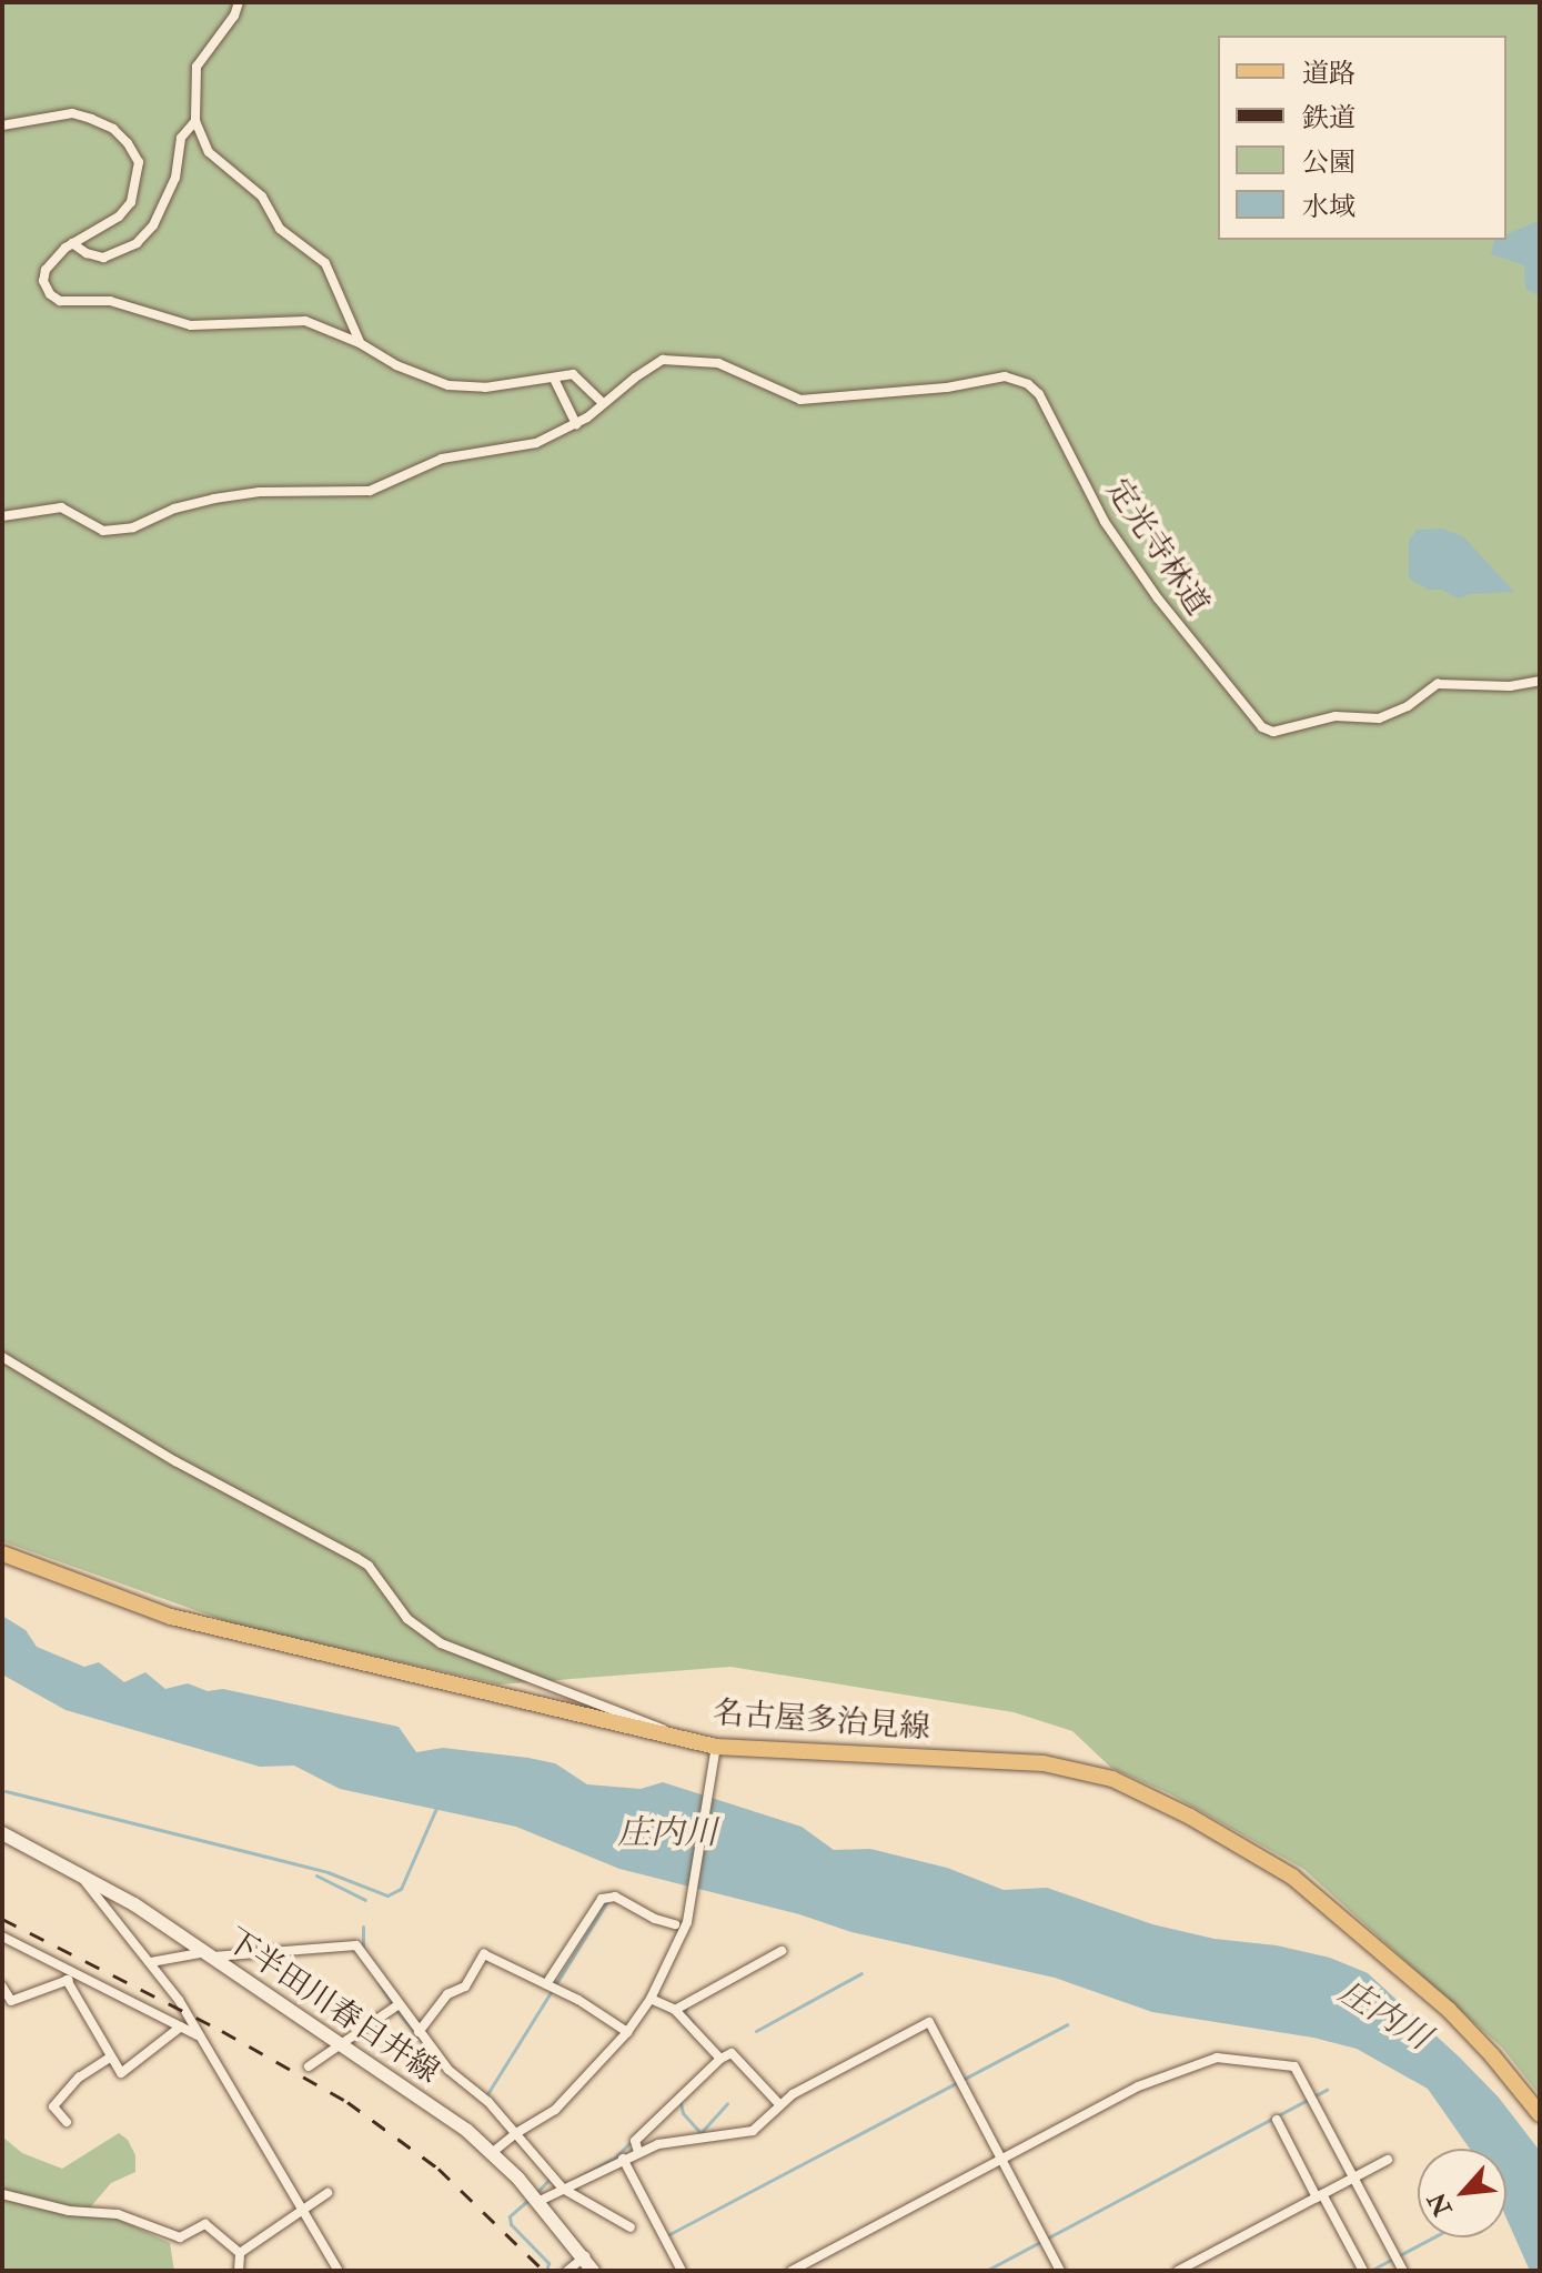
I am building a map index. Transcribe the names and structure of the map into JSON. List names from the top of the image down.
{
  "streets": {
    "main road": ["名古屋多治見線", "下半田川春日井線"],
    "street": ["定光寺林道"]
  },
  "water": ["庄内川"],
  "legend": [
    "道路",
    "鉄道",
    "公園",
    "水域"
  ],
  "north": "bottom left"
}
